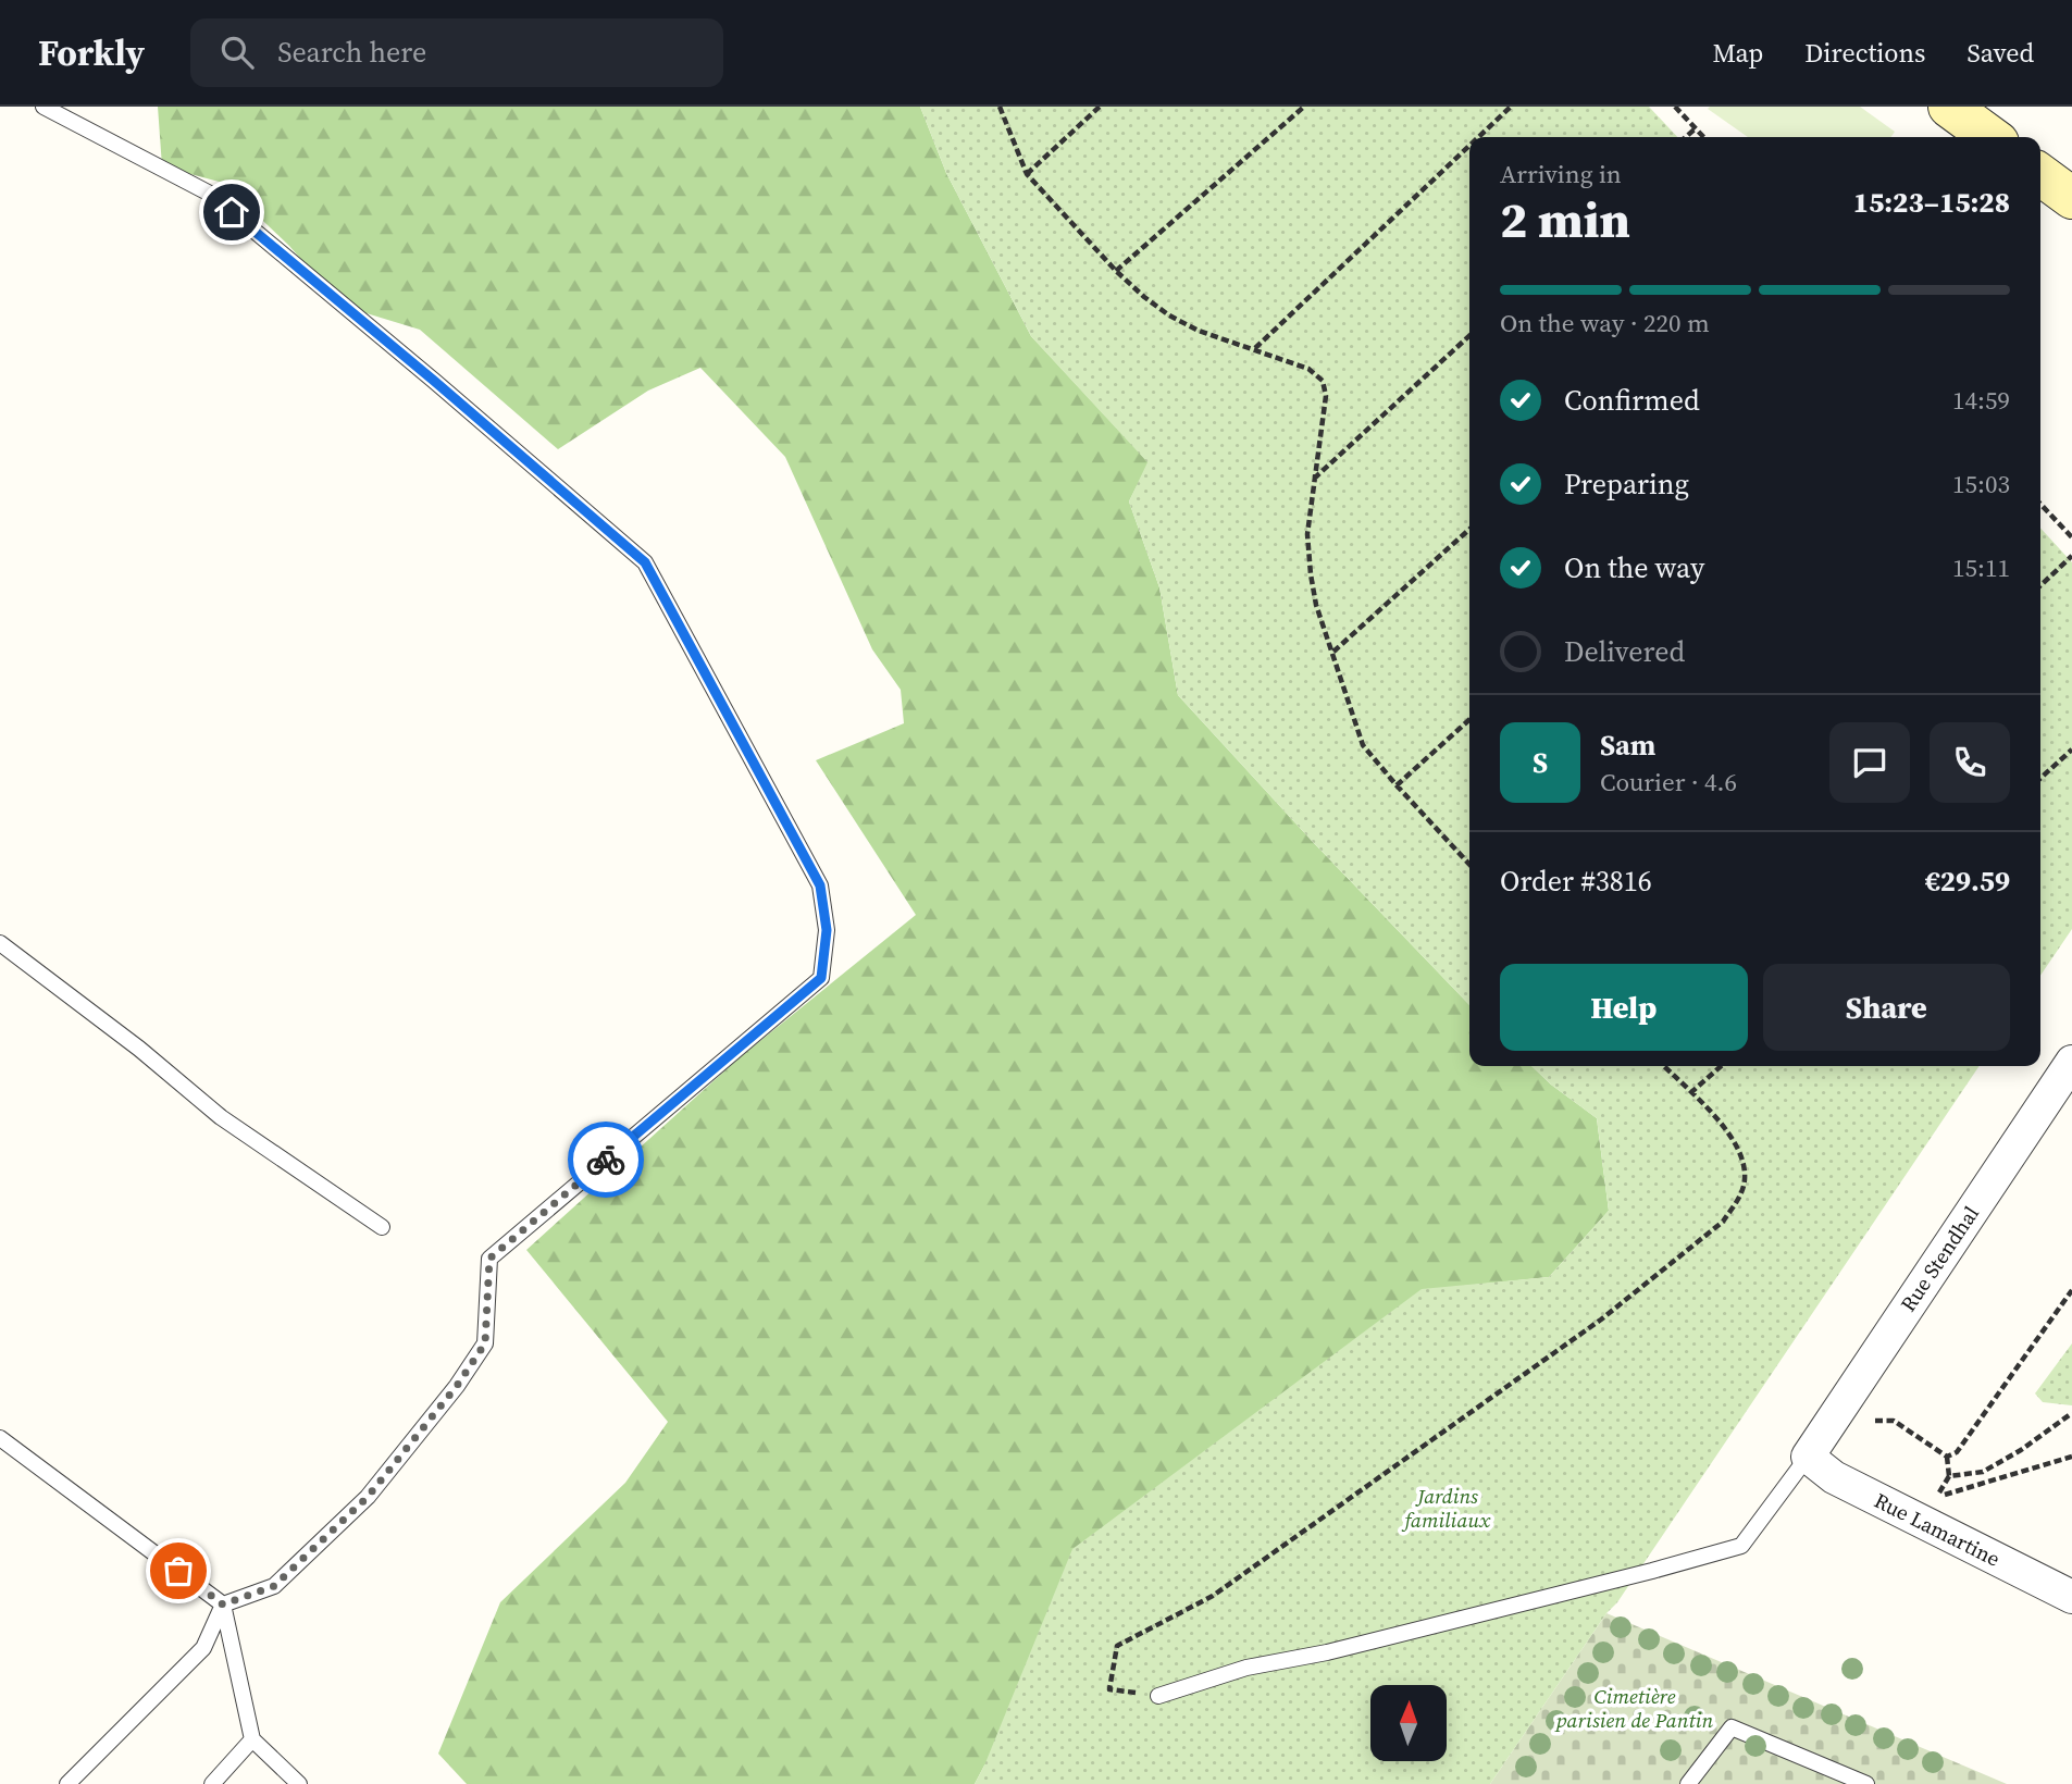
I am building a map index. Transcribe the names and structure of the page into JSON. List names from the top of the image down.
{
  "streets": {
    "street": ["Rue Stendhal", "Rue Lamartine"]
  },
  "crossings": [
    ["Rue Stendhal", "Rue Lamartine"]
  ],
  "parks": ["Jardins familiaux", "Cimetière parisien de Pantin"],
  "north": "top",
  "page": {
    "header": "Forkly",
    "search": "Search here",
    "nav": ["Map", "Directions", "Saved"],
    "heading": ["2 min", "Arriving in", "15:23–15:28"],
    "panel": [
      "Sam",
      "Courier · 4.6",
      "Order #3816",
      "€29.59"
    ],
    "bar": "On the way · 220 m",
    "list": [
      ["Confirmed", "14:59"],
      ["Preparing", "15:03"],
      ["On the way", "15:11"],
      "Delivered"
    ],
    "round": "S",
    "buttons": ["Help", "Share"]
  }
}
